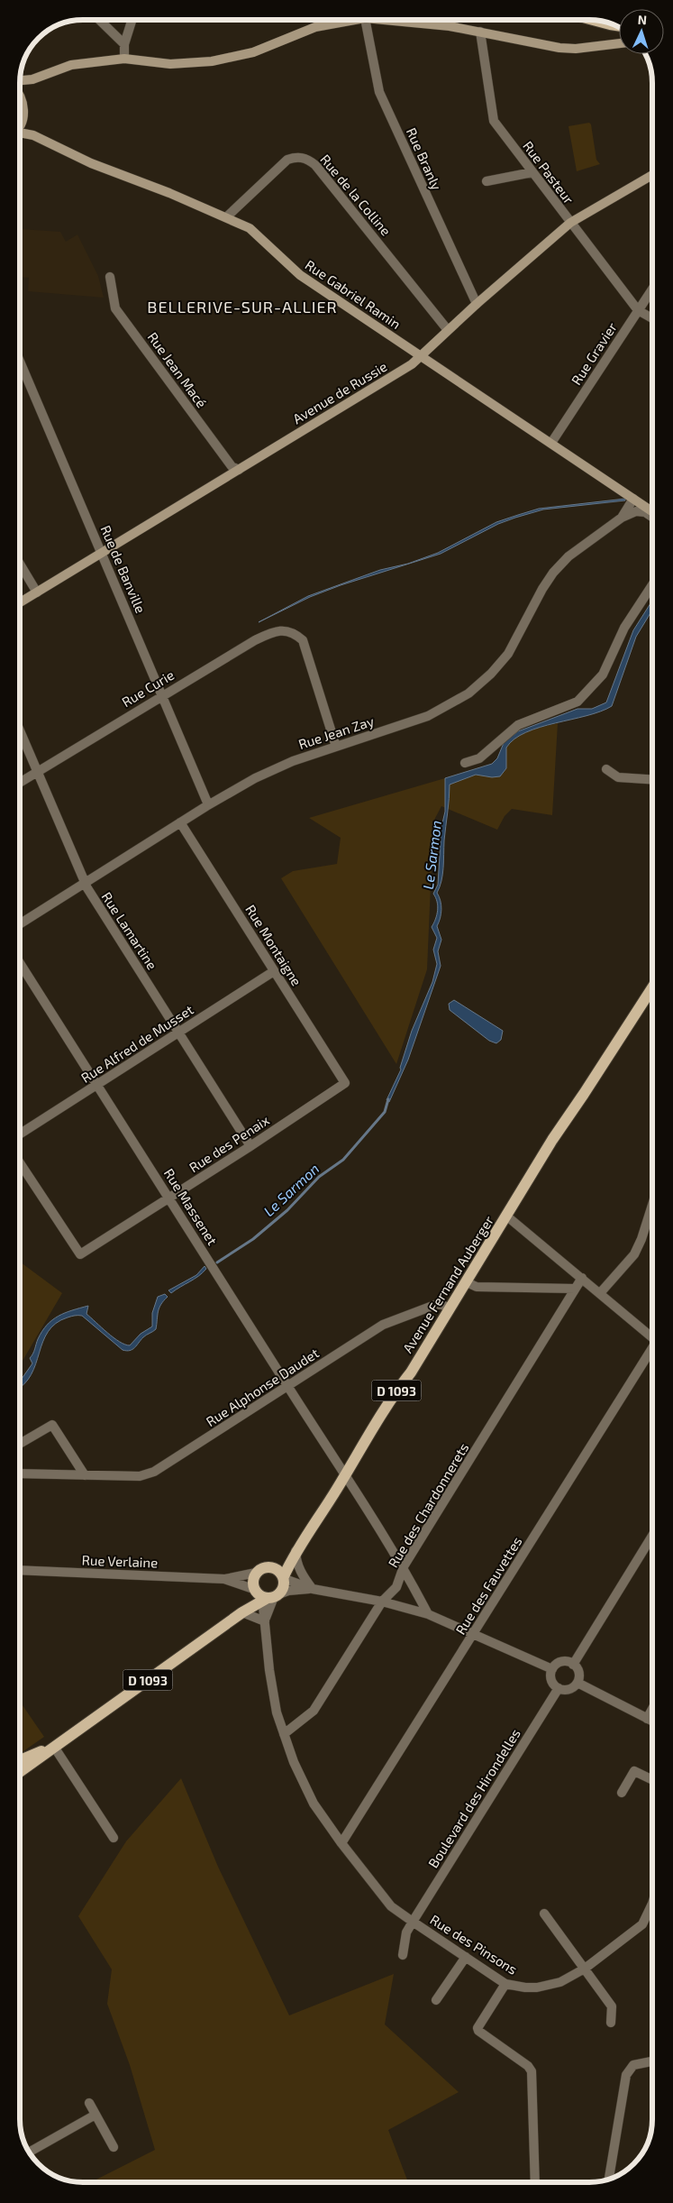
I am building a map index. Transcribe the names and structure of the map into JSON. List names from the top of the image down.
{
  "streets": {
    "main road": ["Avenue Fernand Auberger", "D 1093"],
    "street": [
      "Rue Branly",
      "Rue Pasteur",
      "Rue de la Colline",
      "Rue Gabriel Ramin",
      "Rue Gravier",
      "Rue Jean Macé",
      "Avenue de Russie",
      "Rue de Banville",
      "Rue Curie",
      "Rue Jean Zay",
      "Rue Lamartine",
      "Rue Montaigne",
      "Rue Alfred de Musset",
      "Rue des Penaix",
      "Rue Massenet",
      "Rue Alphonse Daudet",
      "Rue des Chardonnerets",
      "Rue Verlaine",
      "Rue des Fauvettes",
      "Boulevard des Hirondelles",
      "Rue des Pinsons"
    ]
  },
  "crossings": [
    ["Rue Branly", "Avenue de Russie"],
    ["Rue Pasteur", "Rue Gravier"],
    ["Rue Pasteur", "Avenue de Russie"],
    ["Rue de la Colline", "Rue Gabriel Ramin"],
    ["Rue de la Colline", "Avenue de Russie"],
    ["Rue Gabriel Ramin", "Rue Gravier"],
    ["Rue Gabriel Ramin", "Avenue de Russie"],
    ["Rue Gabriel Ramin", "Rue Jean Zay"],
    ["Rue Jean Macé", "Avenue de Russie"],
    ["Avenue de Russie", "Rue de Banville"],
    ["Rue de Banville", "Rue Curie"],
    ["Rue de Banville", "Rue Jean Zay"],
    ["Rue Curie", "Rue Jean Zay"],
    ["Rue Curie", "Rue Lamartine"],
    ["Rue Jean Zay", "Rue Lamartine"],
    ["Rue Jean Zay", "Rue Montaigne"],
    ["Rue Lamartine", "Rue Alfred de Musset"],
    ["Rue Lamartine", "Rue des Penaix"],
    ["Rue Montaigne", "Rue Alfred de Musset"],
    ["Rue Montaigne", "Rue des Penaix"],
    ["Rue Alfred de Musset", "Rue Massenet"],
    ["Rue des Penaix", "Rue Massenet"],
    ["Rue Massenet", "Avenue Fernand Auberger"],
    ["Rue Massenet", "Rue Alphonse Daudet"],
    ["Rue Massenet", "Rue des Chardonnerets"],
    ["Avenue Fernand Auberger", "Rue Alphonse Daudet"],
    ["Avenue Fernand Auberger", "D 1093"],
    ["Avenue Fernand Auberger", "Rue Verlaine"],
    ["D 1093", "Rue Verlaine"],
    ["Rue des Chardonnerets", "Rue des Pinsons"],
    ["Rue des Fauvettes", "Rue des Pinsons"],
    ["Boulevard des Hirondelles", "Rue des Pinsons"]
  ],
  "districts": ["BELLERIVE-SUR-ALLIER"],
  "water": ["Le Sarmon"],
  "north": "top"
}
